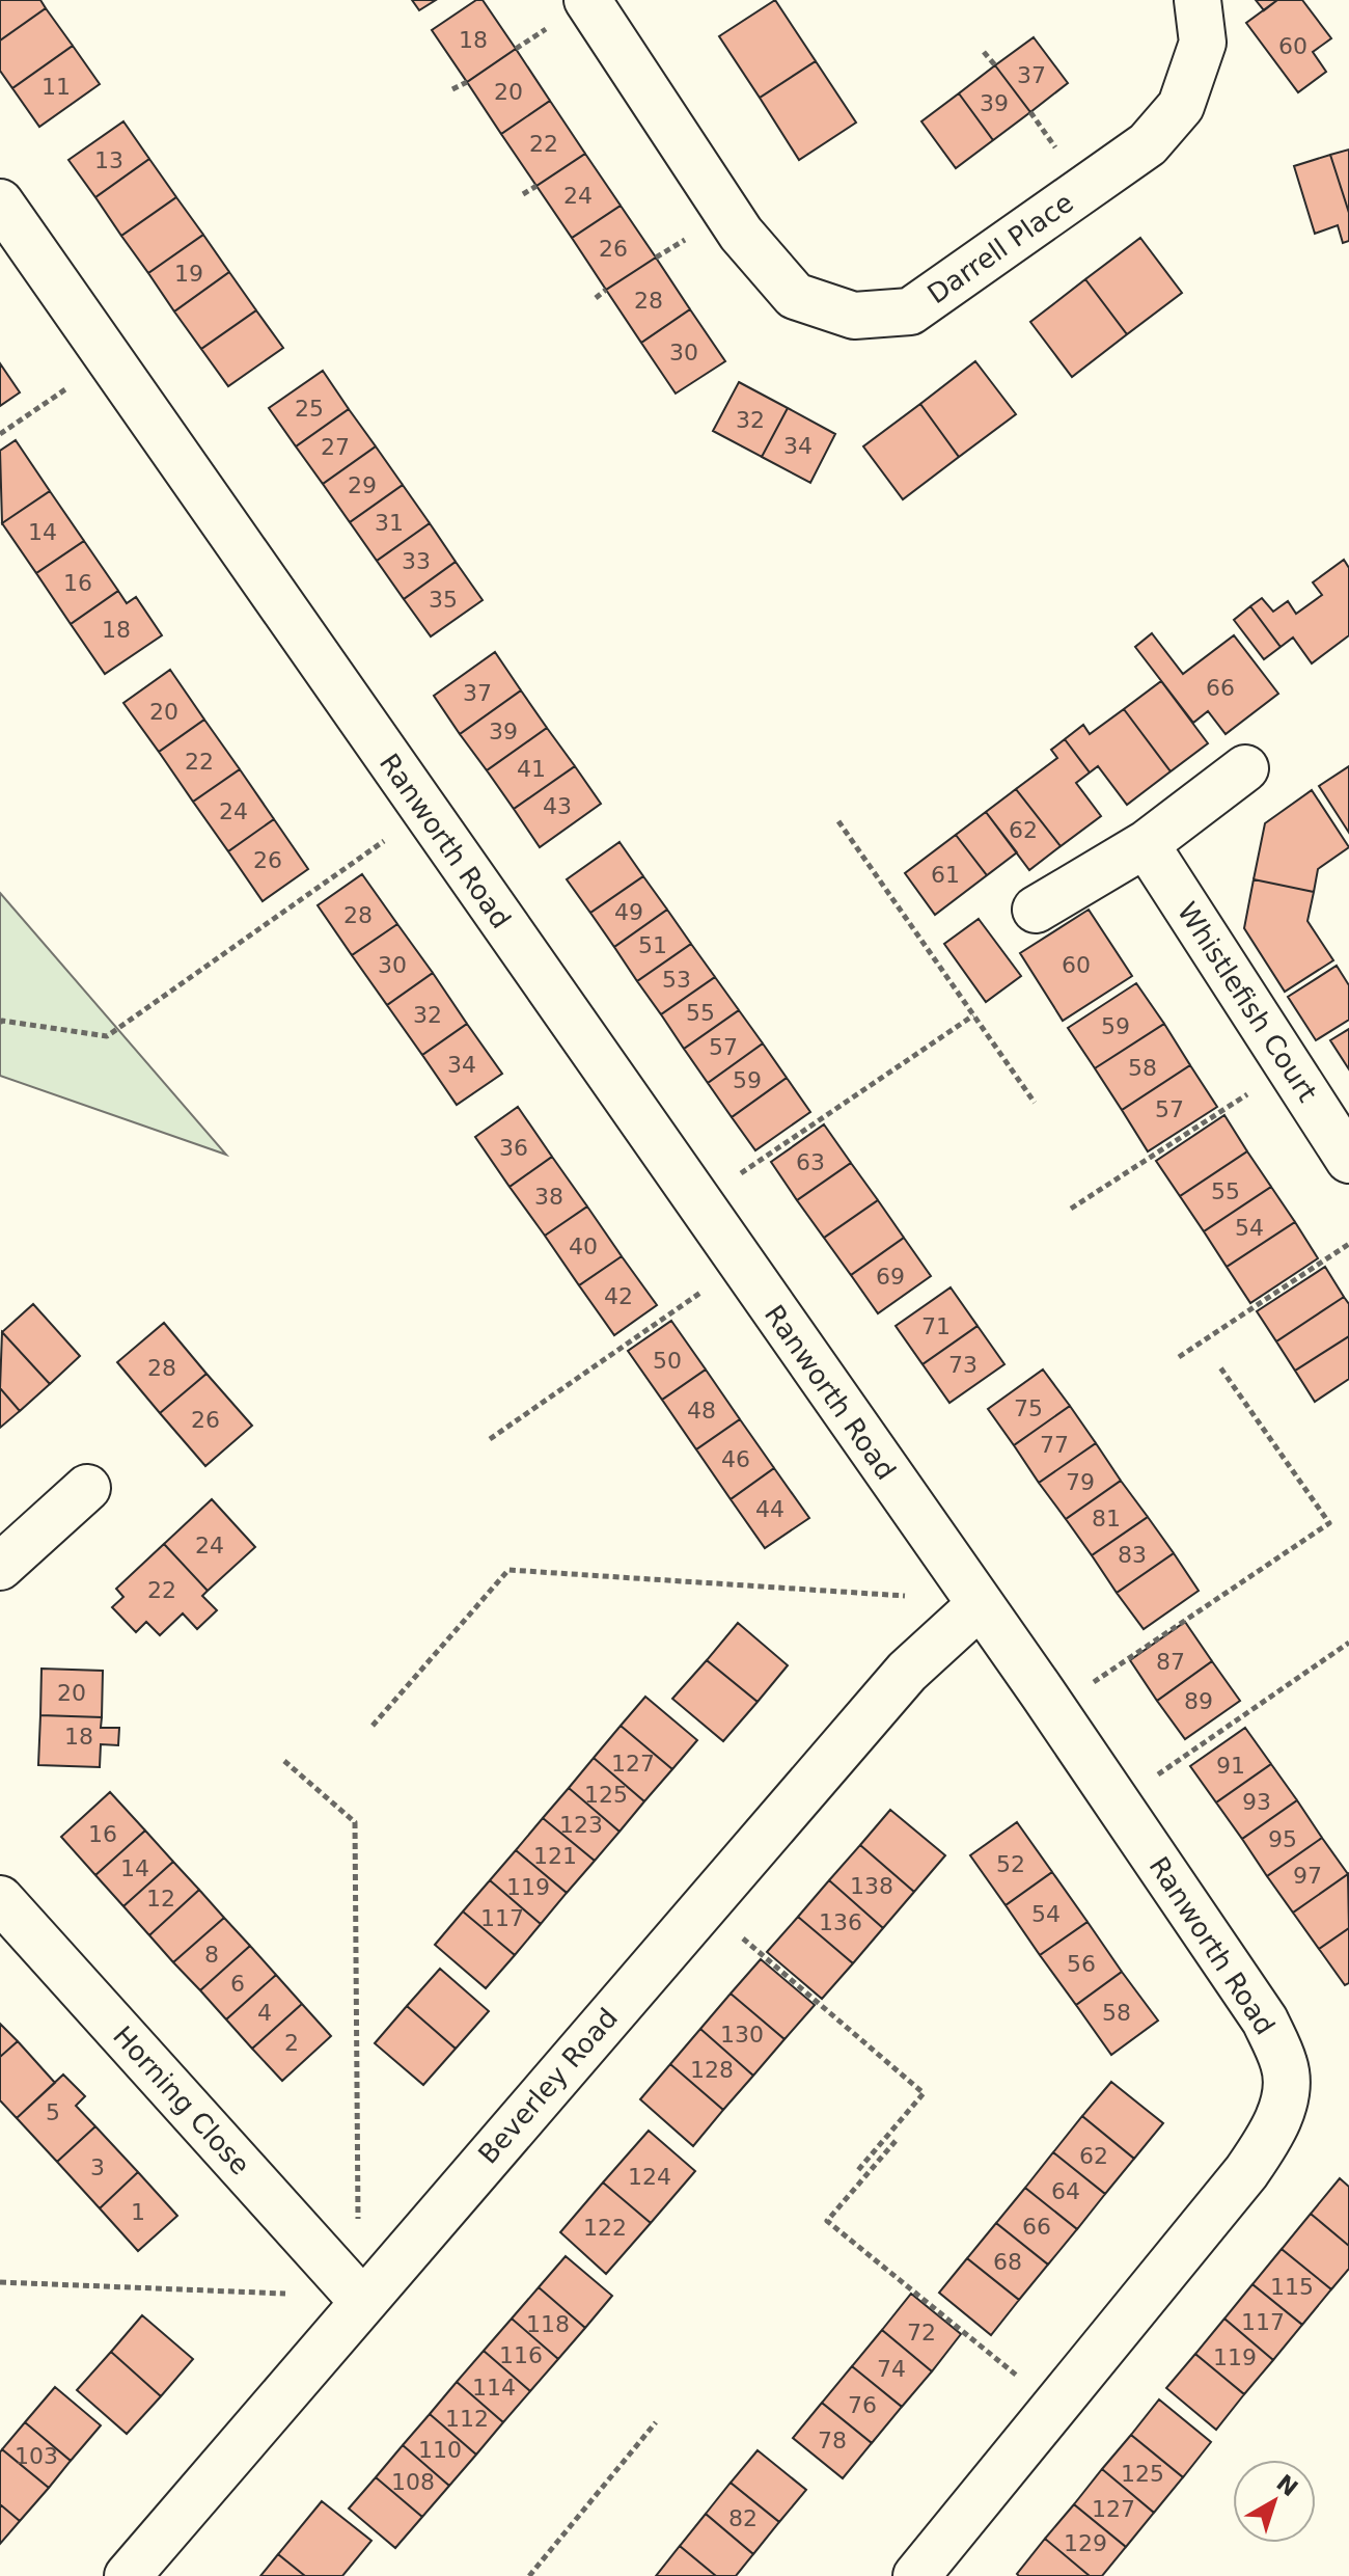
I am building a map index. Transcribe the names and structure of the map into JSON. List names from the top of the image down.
{
  "streets": {
    "street": [
      "Darrell Place",
      "Ranworth Road",
      "Whistlefish Court",
      "Beverley Road",
      "Horning Close"
    ]
  },
  "crossings": [
    ["Ranworth Road", "Beverley Road"],
    ["Beverley Road", "Horning Close"]
  ],
  "house_numbers": [
    "18",
    "60",
    "37",
    "11",
    "20",
    "39",
    "22",
    "13",
    "24",
    "26",
    "19",
    "28",
    "30",
    "25",
    "32",
    "34",
    "27",
    "29",
    "31",
    "14",
    "33",
    "16",
    "35",
    "18",
    "66",
    "37",
    "20",
    "39",
    "22",
    "41",
    "43",
    "24",
    "62",
    "26",
    "61",
    "49",
    "28",
    "51",
    "30",
    "60",
    "53",
    "55",
    "32",
    "59",
    "57",
    "34",
    "58",
    "59",
    "57",
    "36",
    "63",
    "55",
    "38",
    "54",
    "40",
    "69",
    "42",
    "71",
    "50",
    "73",
    "28",
    "75",
    "48",
    "26",
    "77",
    "46",
    "79",
    "44",
    "81",
    "24",
    "83",
    "22",
    "87",
    "20",
    "89",
    "18",
    "127",
    "91",
    "125",
    "93",
    "123",
    "16",
    "95",
    "121",
    "52",
    "14",
    "97",
    "138",
    "119",
    "12",
    "54",
    "117",
    "136",
    "8",
    "56",
    "6",
    "4",
    "58",
    "130",
    "2",
    "128",
    "5",
    "62",
    "3",
    "124",
    "64",
    "1",
    "66",
    "122",
    "68",
    "115",
    "117",
    "118",
    "72",
    "116",
    "119",
    "74",
    "114",
    "76",
    "112",
    "78",
    "110",
    "103",
    "125",
    "108",
    "127",
    "82",
    "129"
  ],
  "north": "top right"
}
